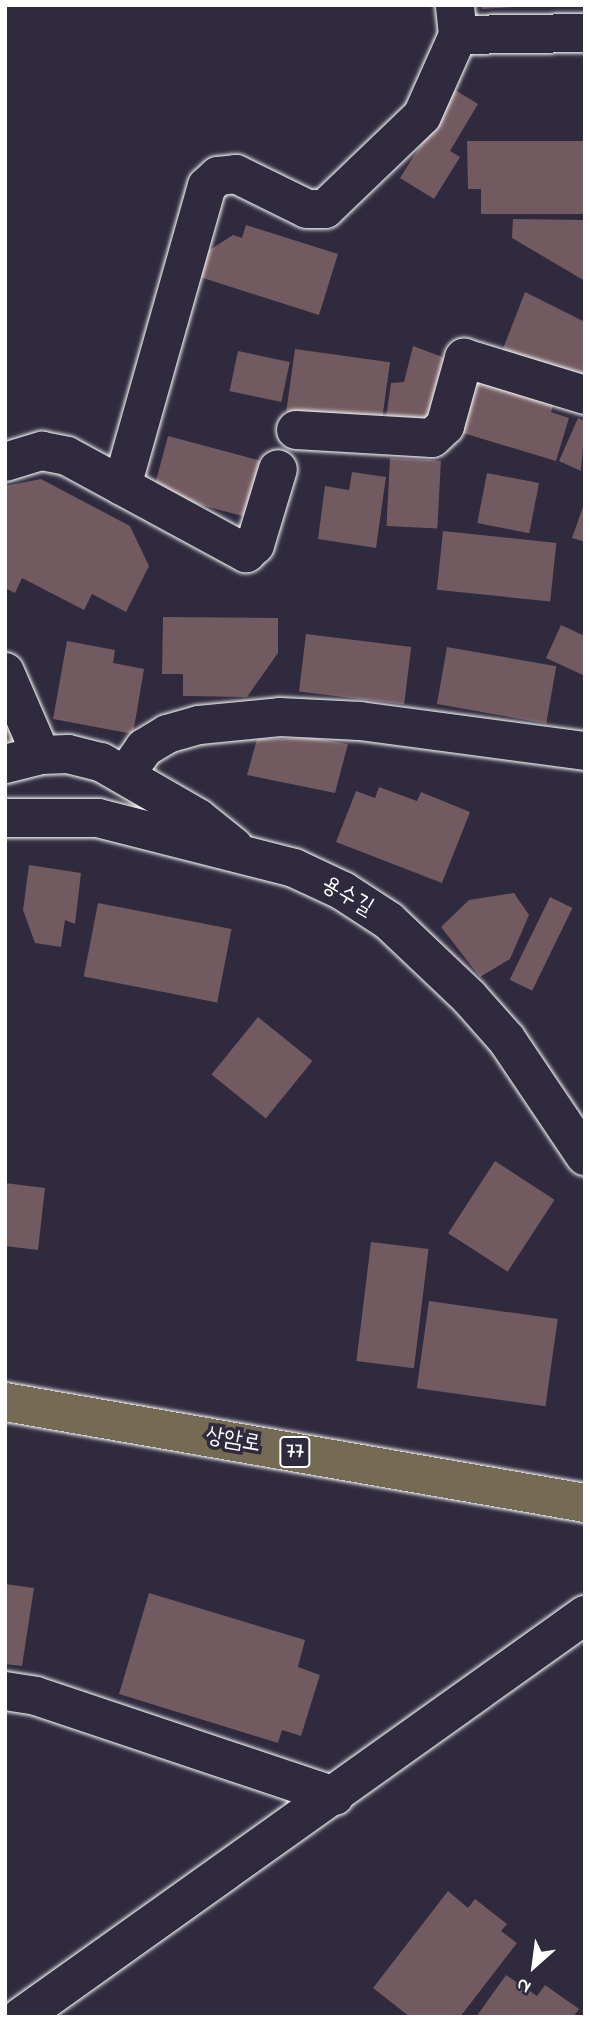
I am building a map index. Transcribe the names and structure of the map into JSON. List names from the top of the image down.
{
  "streets": {
    "main road": ["상암로", "77"],
    "street": ["용수길"]
  },
  "north": "bottom left"
}
